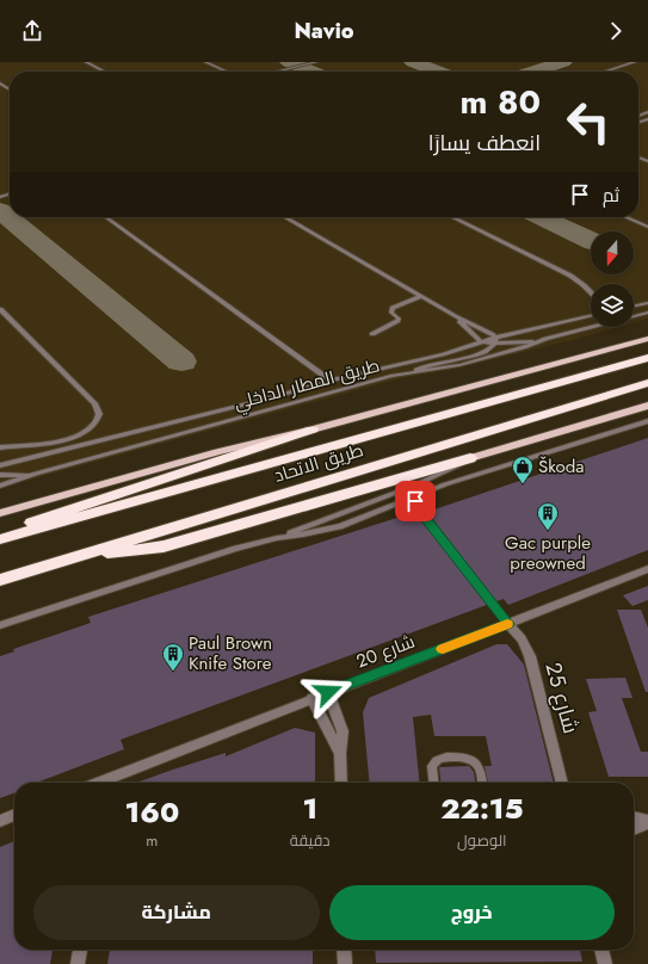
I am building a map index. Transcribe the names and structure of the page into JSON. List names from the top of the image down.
{
  "streets": {
    "highway": ["طريق الاتحاد"],
    "street": ["شارع 20", "شارع 25"],
    "lane": ["طريق المطار الداخلي"]
  },
  "crossings": [
    ["شارع 20", "شارع 25"]
  ],
  "places": {
    "shop": ["Škoda"],
    "building": ["Gac purple preowned", "Paul Brown Knife Store"]
  },
  "north": "bottom",
  "page": {
    "header": "Navio",
    "turn": ["80 m", "انعطف يسارًا"],
    "then": "ثم",
    "eta": [
      "22:15",
      "الوصول",
      "1",
      "دقيقة",
      "160",
      "m"
    ],
    "buttons": ["خروج", "مشاركة"]
  }
}
